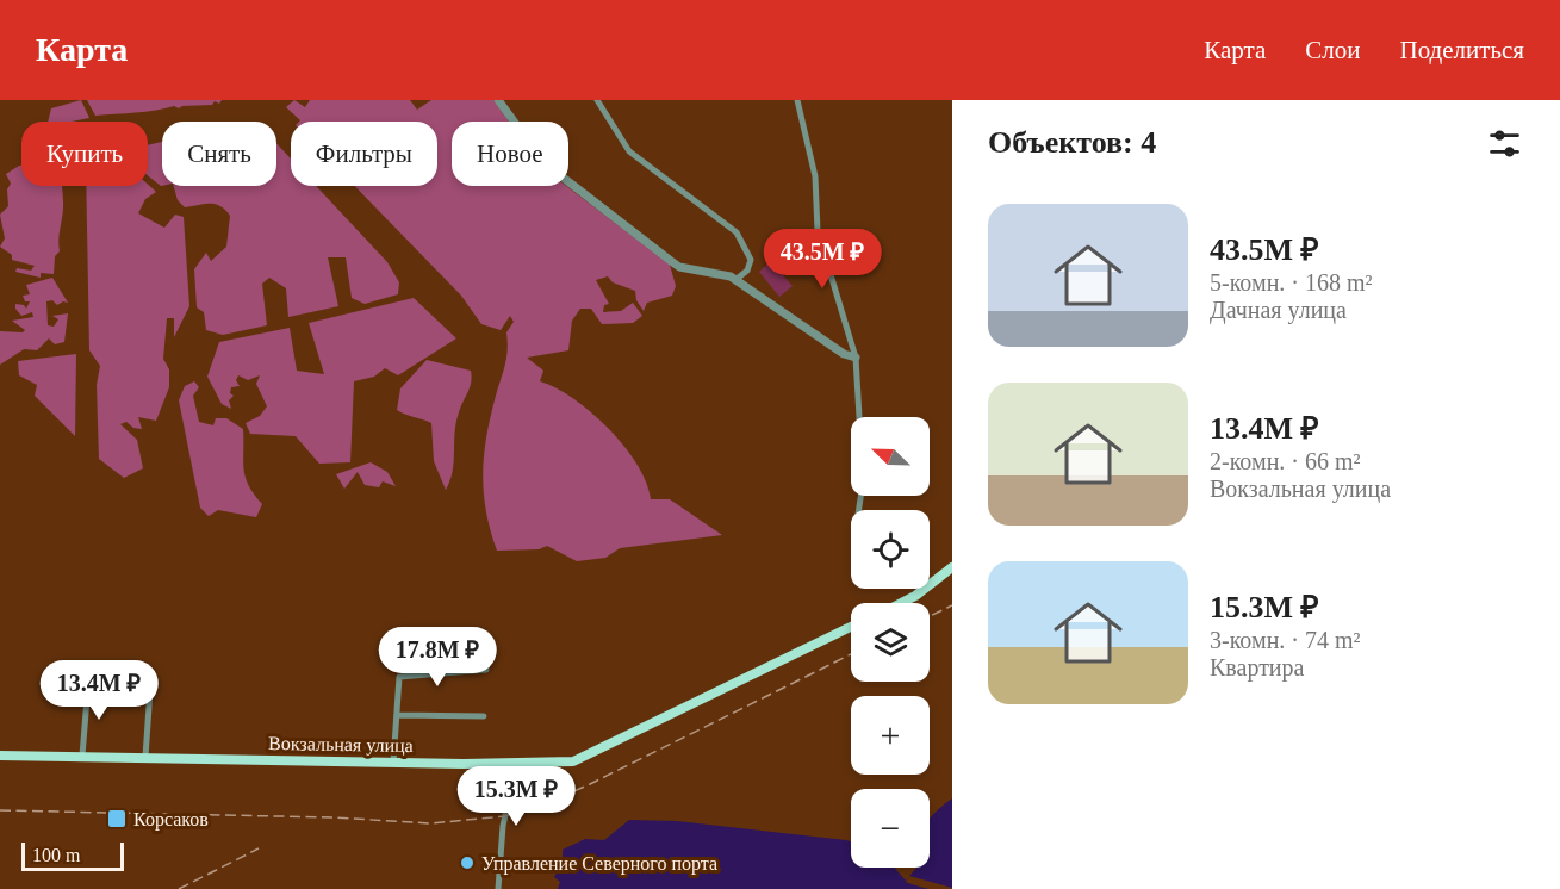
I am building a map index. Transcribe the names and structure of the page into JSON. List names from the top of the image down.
{
  "streets": {
    "main road": ["Вокзальная улица"]
  },
  "places": {
    "transit": ["Корсаков"],
    "other": ["Управление Северного порта"]
  },
  "scale_bar": "100 m",
  "north": "top left",
  "page": {
    "header": "Карта",
    "nav": ["Карта", "Слои", "Поделиться"],
    "heading": "Объектов: 4",
    "chip": [
      "Купить",
      "Снять",
      "Фильтры",
      "Новое"
    ],
    "list": [
      {
        "name": "43.5M ₽",
        "note": "5-комн. · 168 m² · Дачная улица"
      },
      {
        "name": "13.4M ₽",
        "note": "2-комн. · 66 m² · Вокзальная улица"
      },
      {
        "name": "15.3M ₽",
        "note": "3-комн. · 74 m² · Квартира"
      }
    ],
    "price": [
      "43.5M ₽",
      "17.8M ₽",
      "13.4M ₽",
      "15.3M ₽"
    ],
    "map_buttons": ["+", "−"],
    "scale": "100 m"
  }
}
